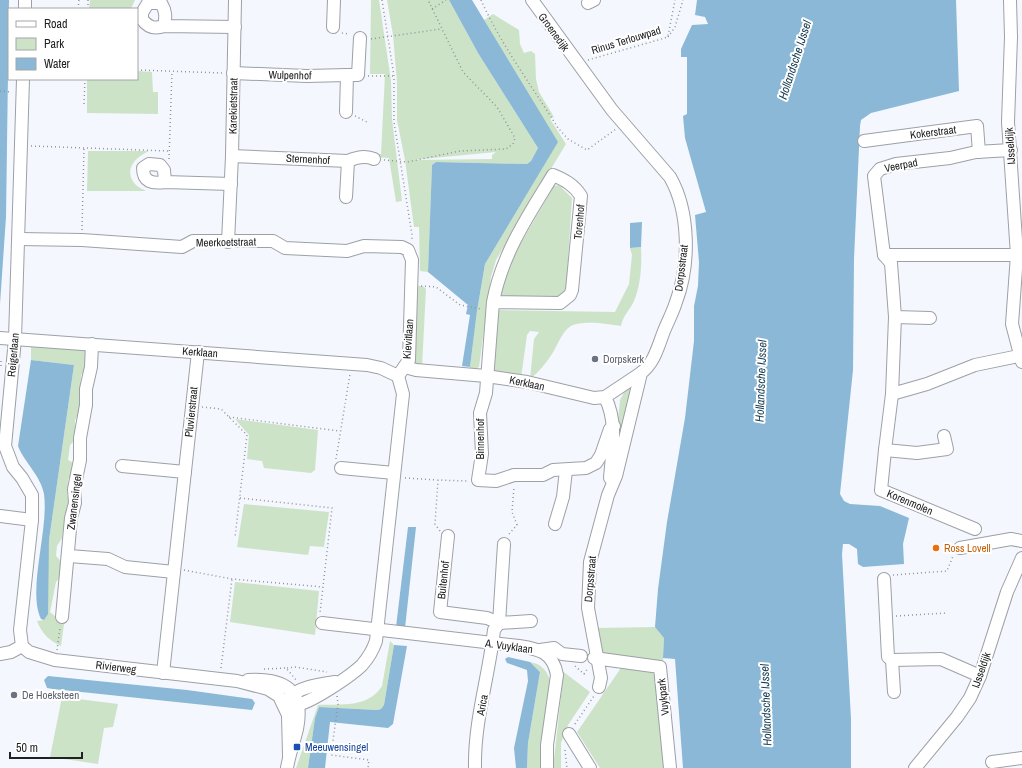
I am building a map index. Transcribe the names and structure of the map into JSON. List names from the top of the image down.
{
  "streets": {
    "street": [
      "Groenedijk",
      "Wulpenhof",
      "Karekietstraat",
      "Kokerstraat",
      "IJsseldijk",
      "Sternenhof",
      "Veerpad",
      "Torenhof",
      "Meerkoetstraat",
      "Dorpsstraat",
      "Kievitlaan",
      "Kerklaan",
      "Reigerlaan",
      "Pluvierstraat",
      "Binnenhof",
      "Zwanensingel",
      "Korenmolen",
      "Buitenhof",
      "A. Vuyklaan",
      "Rivierweg",
      "Vuykpark",
      "Arica"
    ],
    "path": ["Rinus Terlouwpad"]
  },
  "crossings": [
    ["Groenedijk", "Rinus Terlouwpad"],
    ["Groenedijk", "Dorpsstraat"],
    ["Rinus Terlouwpad", "Dorpsstraat"],
    ["Wulpenhof", "Karekietstraat"],
    ["Karekietstraat", "Sternenhof"],
    ["Karekietstraat", "Meerkoetstraat"],
    ["Kokerstraat", "Veerpad"],
    ["IJsseldijk", "Veerpad"],
    ["Veerpad", "Korenmolen"],
    ["Torenhof", "Kerklaan"],
    ["Torenhof", "Binnenhof"],
    ["Meerkoetstraat", "Kievitlaan"],
    ["Meerkoetstraat", "Reigerlaan"],
    ["Dorpsstraat", "Kerklaan"],
    ["Dorpsstraat", "Vuykpark"],
    ["Kievitlaan", "Kerklaan"],
    ["Kievitlaan", "A. Vuyklaan"],
    ["Kerklaan", "Reigerlaan"],
    ["Kerklaan", "Pluvierstraat"],
    ["Kerklaan", "Binnenhof"],
    ["Kerklaan", "Zwanensingel"],
    ["Reigerlaan", "Rivierweg"],
    ["Pluvierstraat", "Rivierweg"],
    ["A. Vuyklaan", "Arica"]
  ],
  "water": ["Hollandsche IJssel"],
  "places": {
    "other": ["Dorpskerk", "Ross Lovell", "De Hoeksteen"],
    "transit": ["Meeuwensingel"]
  },
  "legend": ["Road", "Park", "Water"],
  "scale_bar": "50 m"
}
